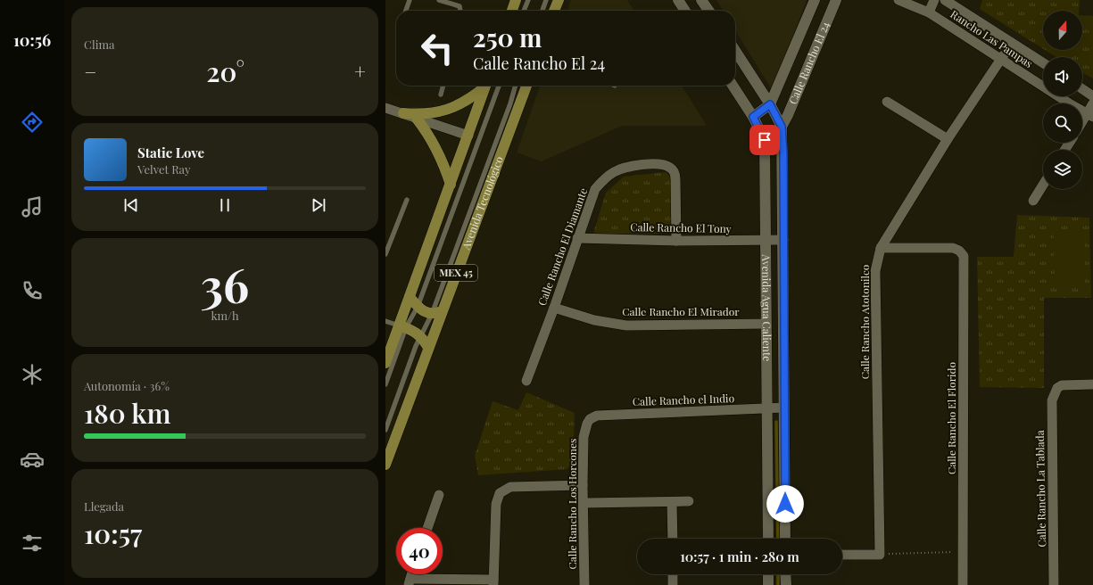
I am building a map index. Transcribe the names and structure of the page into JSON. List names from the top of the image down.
{
  "streets": {
    "main road": ["Avenida Tecnológico", "MEX 45"],
    "street": [
      "Rancho Las Pampas",
      "Calle Rancho El 24",
      "Calle Rancho El Tony",
      "Calle Rancho El Diamante",
      "Avenida Agua Caliente",
      "Calle Rancho El Mirador",
      "Calle Rancho Atotonilco",
      "Calle Rancho el Indio",
      "Calle Rancho El Florido",
      "Calle Rancho La Tablada",
      "Calle Rancho Los Horcones"
    ]
  },
  "crossings": [
    ["Rancho Las Pampas", "Calle Rancho Atotonilco"],
    ["Calle Rancho El 24", "Avenida Agua Caliente"],
    ["Calle Rancho El Tony", "Calle Rancho El Diamante"],
    ["Calle Rancho El Tony", "Avenida Agua Caliente"],
    ["Calle Rancho El Diamante", "Calle Rancho El Mirador"],
    ["Avenida Agua Caliente", "Calle Rancho El Mirador"],
    ["Avenida Agua Caliente", "Calle Rancho el Indio"],
    ["Calle Rancho Atotonilco", "Calle Rancho El Florido"],
    ["Calle Rancho el Indio", "Calle Rancho Los Horcones"]
  ],
  "north": "top",
  "page": {
    "tabs": "10:56",
    "tile": [
      "Clima",
      ["36", "km/h"],
      ["Autonomía · 36%", "180 km"],
      ["Llegada", "10:57"]
    ],
    "turn": ["250 m", "Calle Rancho El 24"],
    "heat": ["−", "20°", "+"],
    "song": ["Static Love", "Velvet Ray"],
    "limit": "40",
    "trip": "10:57 · 1 min · 280 m"
  }
}
